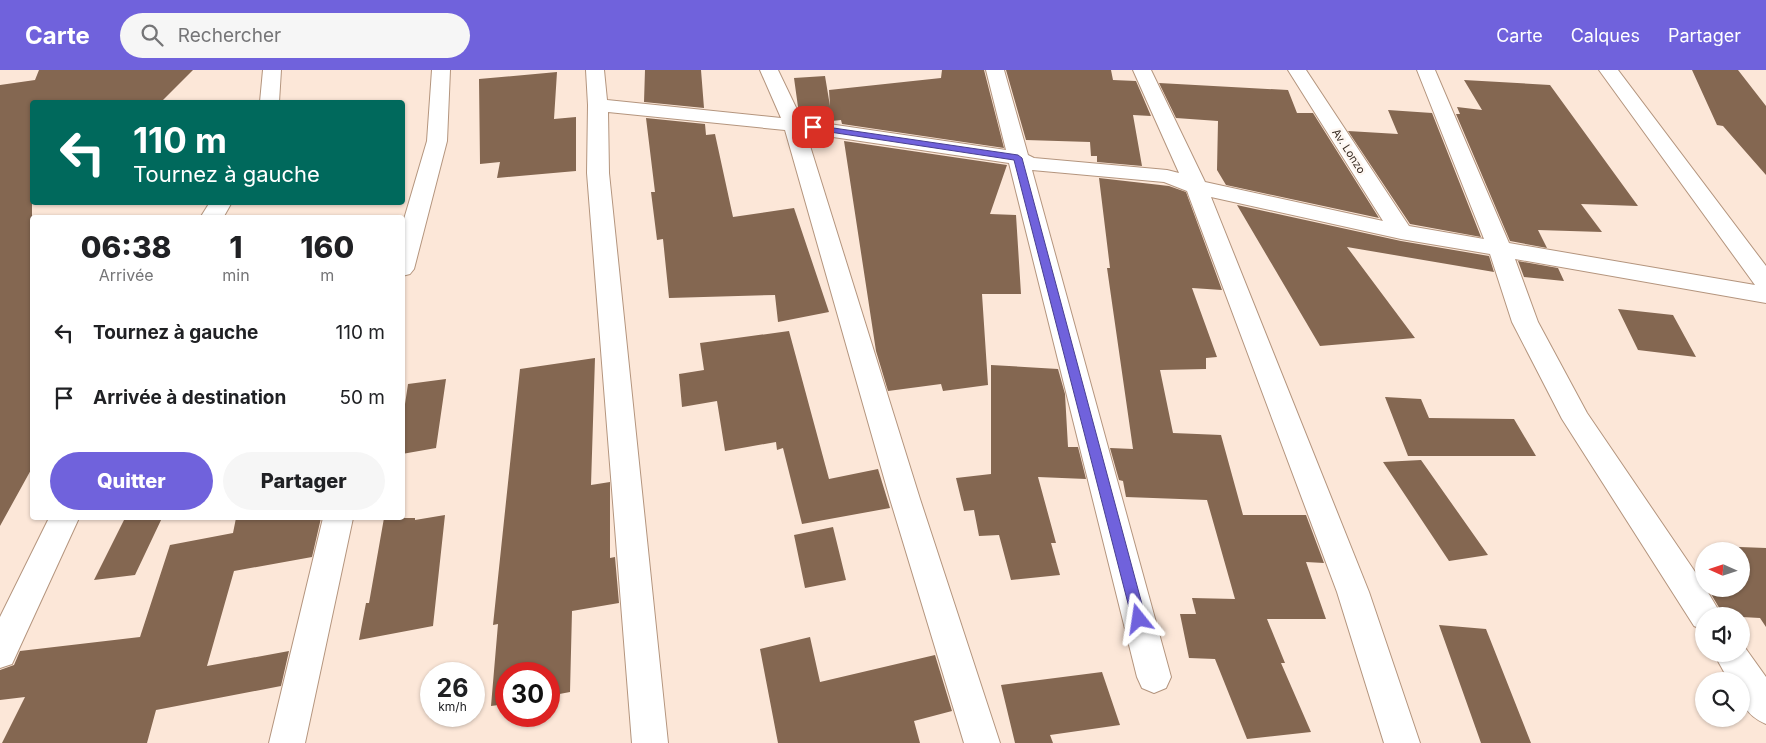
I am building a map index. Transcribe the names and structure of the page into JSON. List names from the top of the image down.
{
  "streets": {
    "street": ["Av. Lonzo"]
  },
  "north": "left",
  "page": {
    "header": "Carte",
    "search": "Rechercher",
    "nav": ["Carte", "Calques", "Partager"],
    "turn": ["110 m", "Tournez à gauche"],
    "eta": [
      "06:38",
      "Arrivée",
      "1",
      "min",
      "160",
      "m"
    ],
    "list": [
      {
        "name": "Tournez à gauche",
        "value": "110 m"
      },
      {
        "name": "Arrivée à destination",
        "value": "50 m"
      }
    ],
    "buttons": ["Quitter", "Partager"],
    "speed": "26 km/h",
    "limit": "30"
  }
}
